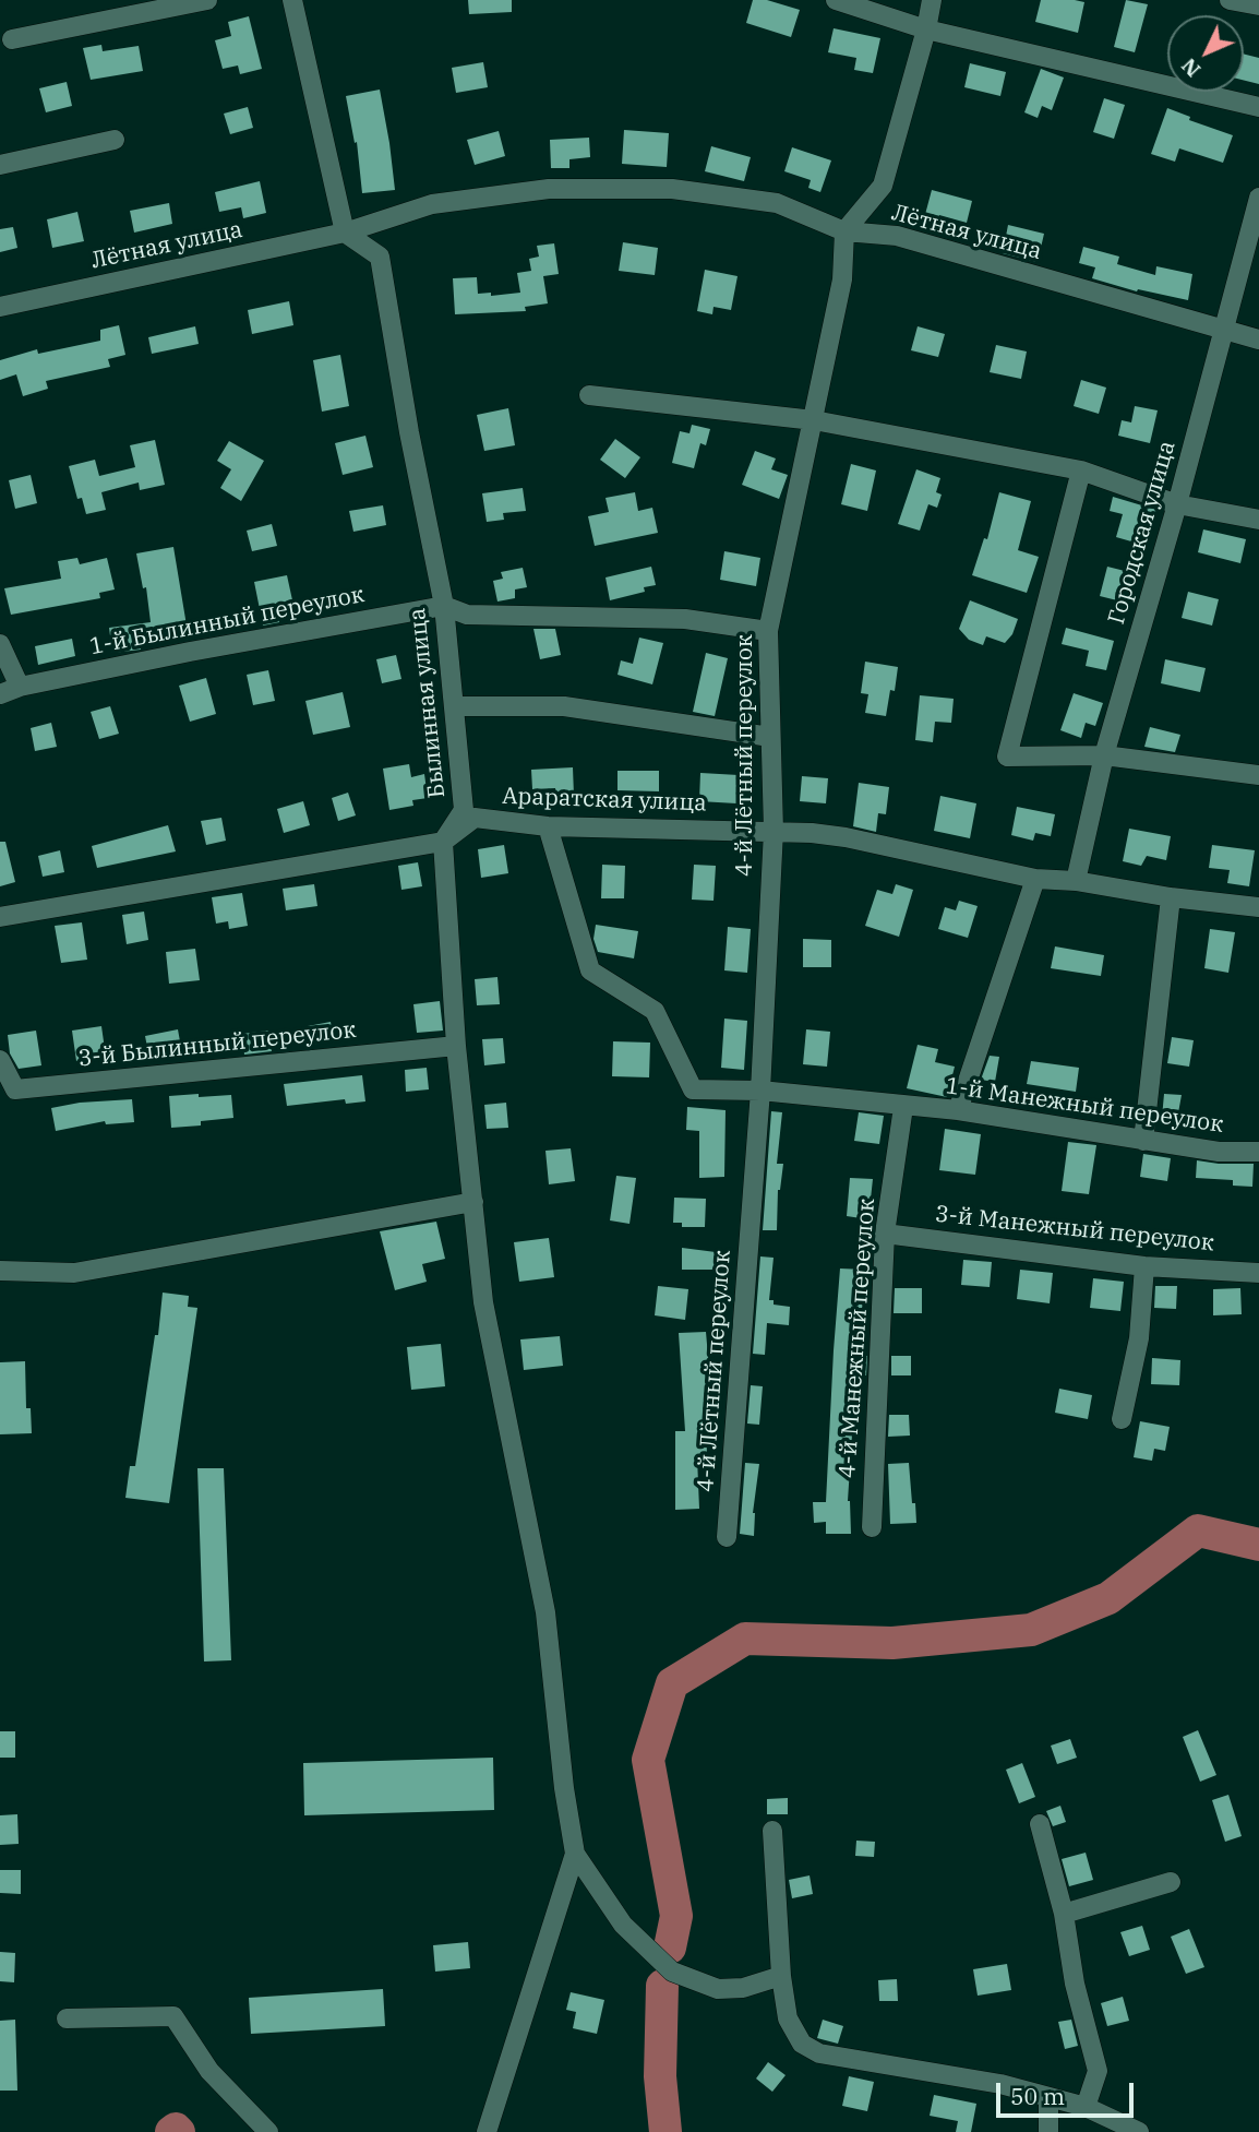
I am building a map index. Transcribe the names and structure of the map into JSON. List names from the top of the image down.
{
  "streets": {
    "street": [
      "Лётная улица",
      "Городская улица",
      "1-й Былинный переулок",
      "Былинная улица",
      "4-й Лётный переулок",
      "Араратская улица",
      "3-й Былинный переулок",
      "1-й Манежный переулок",
      "3-й Манежный переулок",
      "4-й Манежный переулок"
    ]
  },
  "crossings": [
    ["Лётная улица", "Городская улица"],
    ["Лётная улица", "Былинная улица"],
    ["Лётная улица", "4-й Лётный переулок"],
    ["Городская улица", "Араратская улица"],
    ["1-й Былинный переулок", "Былинная улица"],
    ["Былинная улица", "Араратская улица"],
    ["4-й Лётный переулок", "Араратская улица"],
    ["4-й Лётный переулок", "1-й Манежный переулок"],
    ["Араратская улица", "1-й Манежный переулок"],
    ["1-й Манежный переулок", "4-й Манежный переулок"],
    ["3-й Манежный переулок", "4-й Манежный переулок"]
  ],
  "scale_bar": "50 m",
  "north": "bottom left"
}
